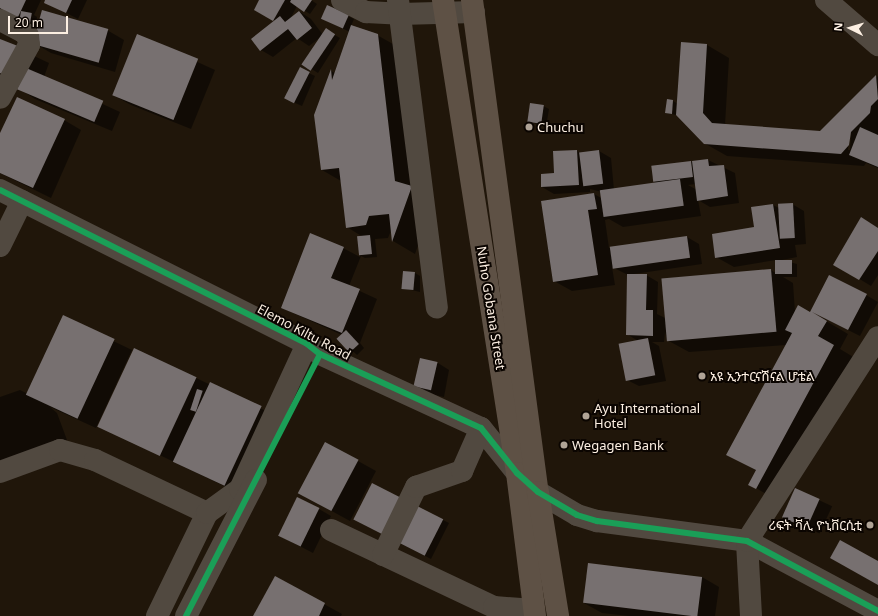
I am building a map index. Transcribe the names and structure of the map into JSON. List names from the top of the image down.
{
  "streets": {
    "main road": ["Nuho Gobana Street"],
    "street": ["Elemo Kiltu Road"]
  },
  "crossings": [
    ["Nuho Gobana Street", "Elemo Kiltu Road"]
  ],
  "places": [
    "Chuchu",
    "አዩ ኢንተርናሽናል ሆቴል",
    "Ayu International Hotel",
    "Wegagen Bank",
    "ሪፍት ቫሊ ዮኒቨርሲቲ"
  ],
  "scale_bar": "20 m",
  "north": "left"
}
